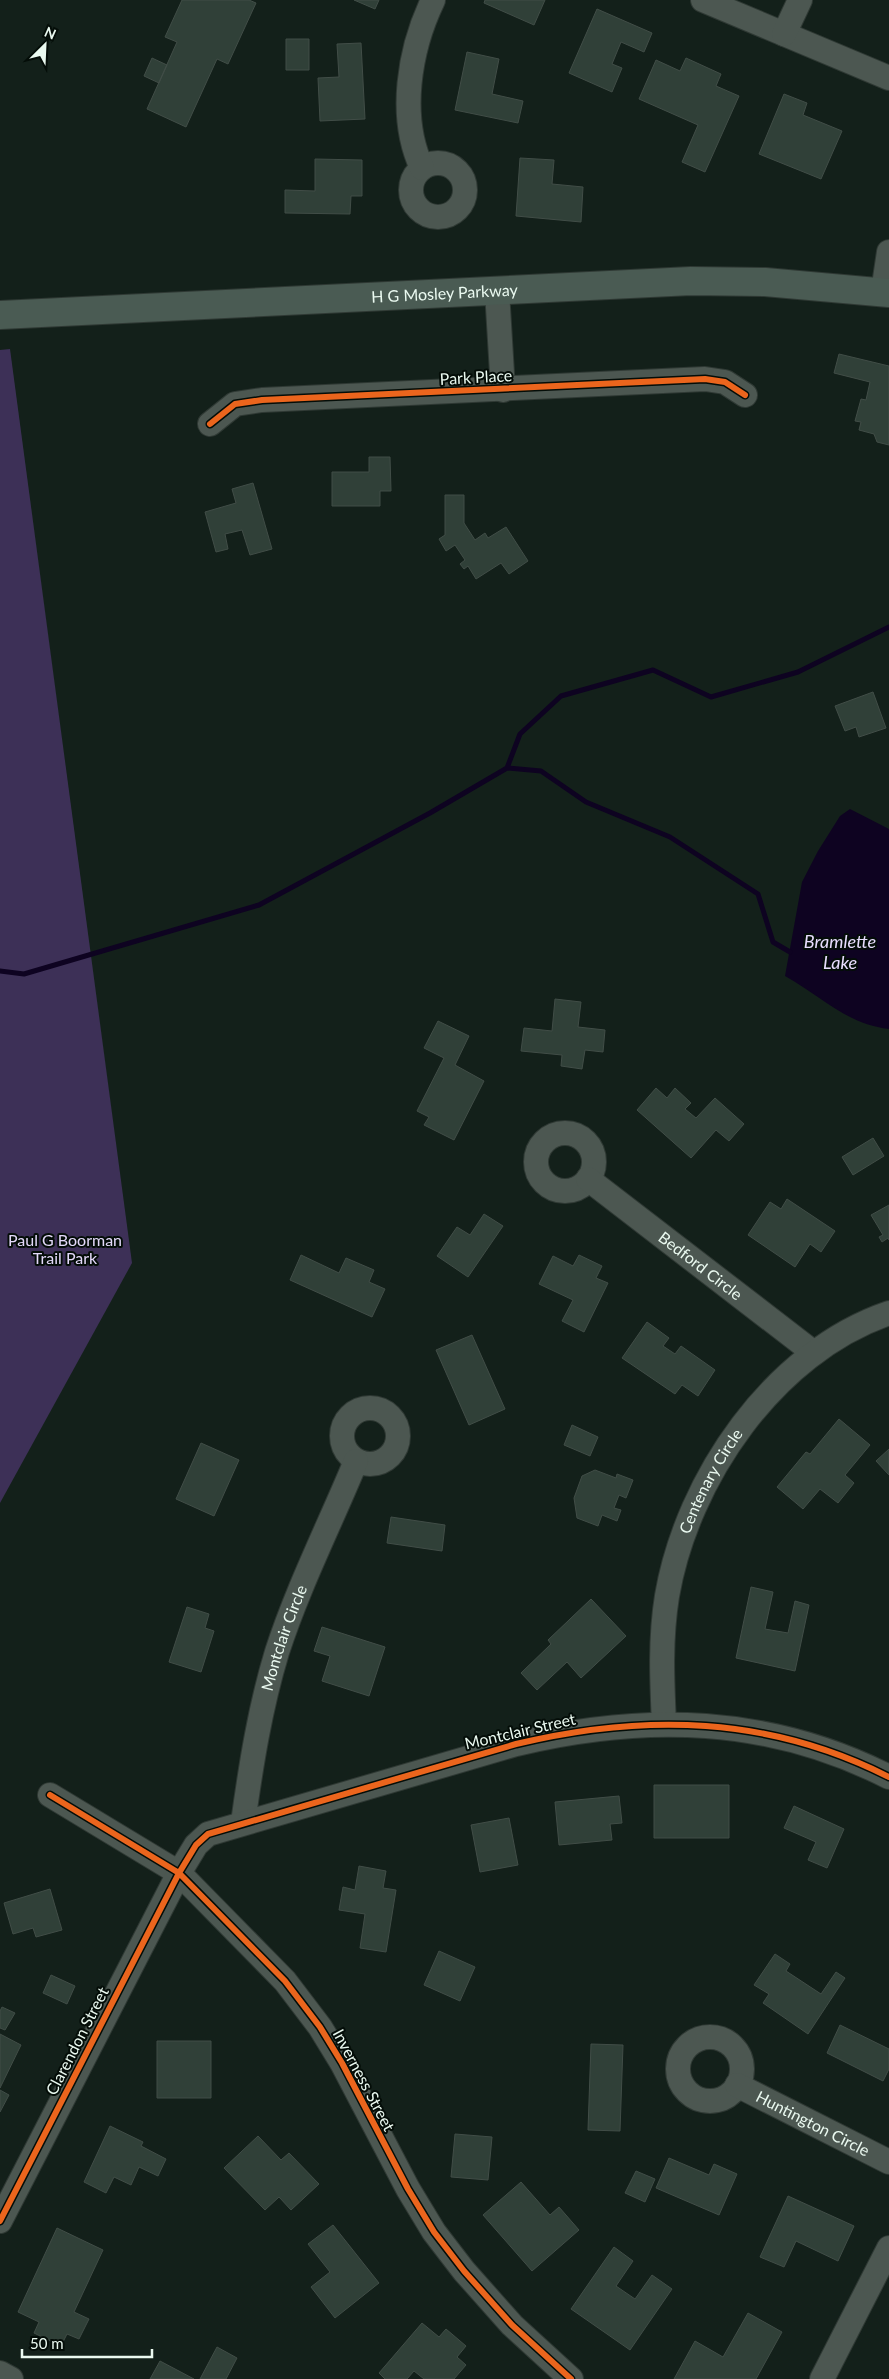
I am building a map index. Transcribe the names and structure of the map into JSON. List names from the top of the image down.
{
  "streets": {
    "main road": ["H G Mosley Parkway"],
    "street": [
      "Park Place",
      "Bedford Circle",
      "Centenary Circle",
      "Montclair Circle",
      "Montclair Street",
      "Clarendon Street",
      "Inverness Street",
      "Huntington Circle"
    ]
  },
  "crossings": [
    ["Bedford Circle", "Centenary Circle"],
    ["Centenary Circle", "Montclair Street"],
    ["Montclair Circle", "Montclair Street"],
    ["Montclair Street", "Clarendon Street"],
    ["Montclair Street", "Inverness Street"],
    ["Clarendon Street", "Inverness Street"]
  ],
  "water": ["Bramlette Lake"],
  "parks": ["Paul G Boorman Trail Park"],
  "scale_bar": "50 m",
  "north": "top right"
}
